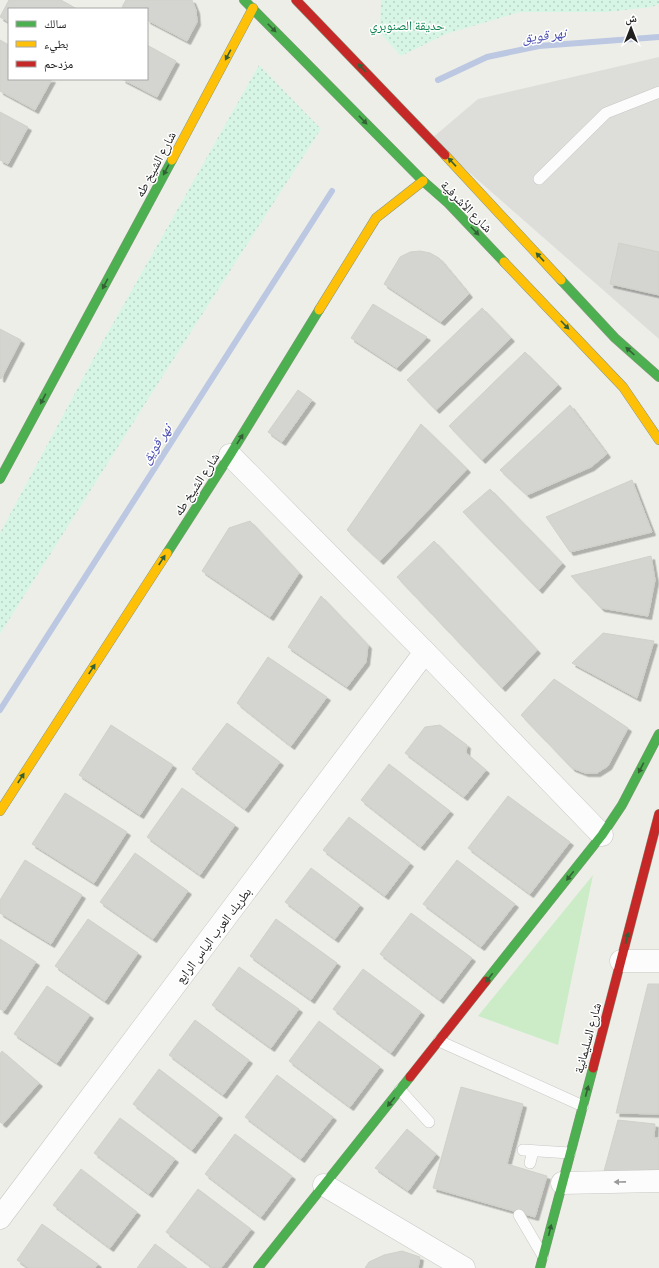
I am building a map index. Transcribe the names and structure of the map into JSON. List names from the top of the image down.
{
  "streets": {
    "main road": ["شارع الشيخ طه", "شارع الأشرفية", "شارع السليمانية"],
    "street": ["بطريك العرب الياس الرابع"]
  },
  "crossings": [
    ["شارع الشيخ طه", "شارع الأشرفية"]
  ],
  "water": ["نهر قويق"],
  "parks": ["حديقة الصنوبري"],
  "legend": ["سالك", "بطيء", "مزدحم"],
  "north": "top"
}
